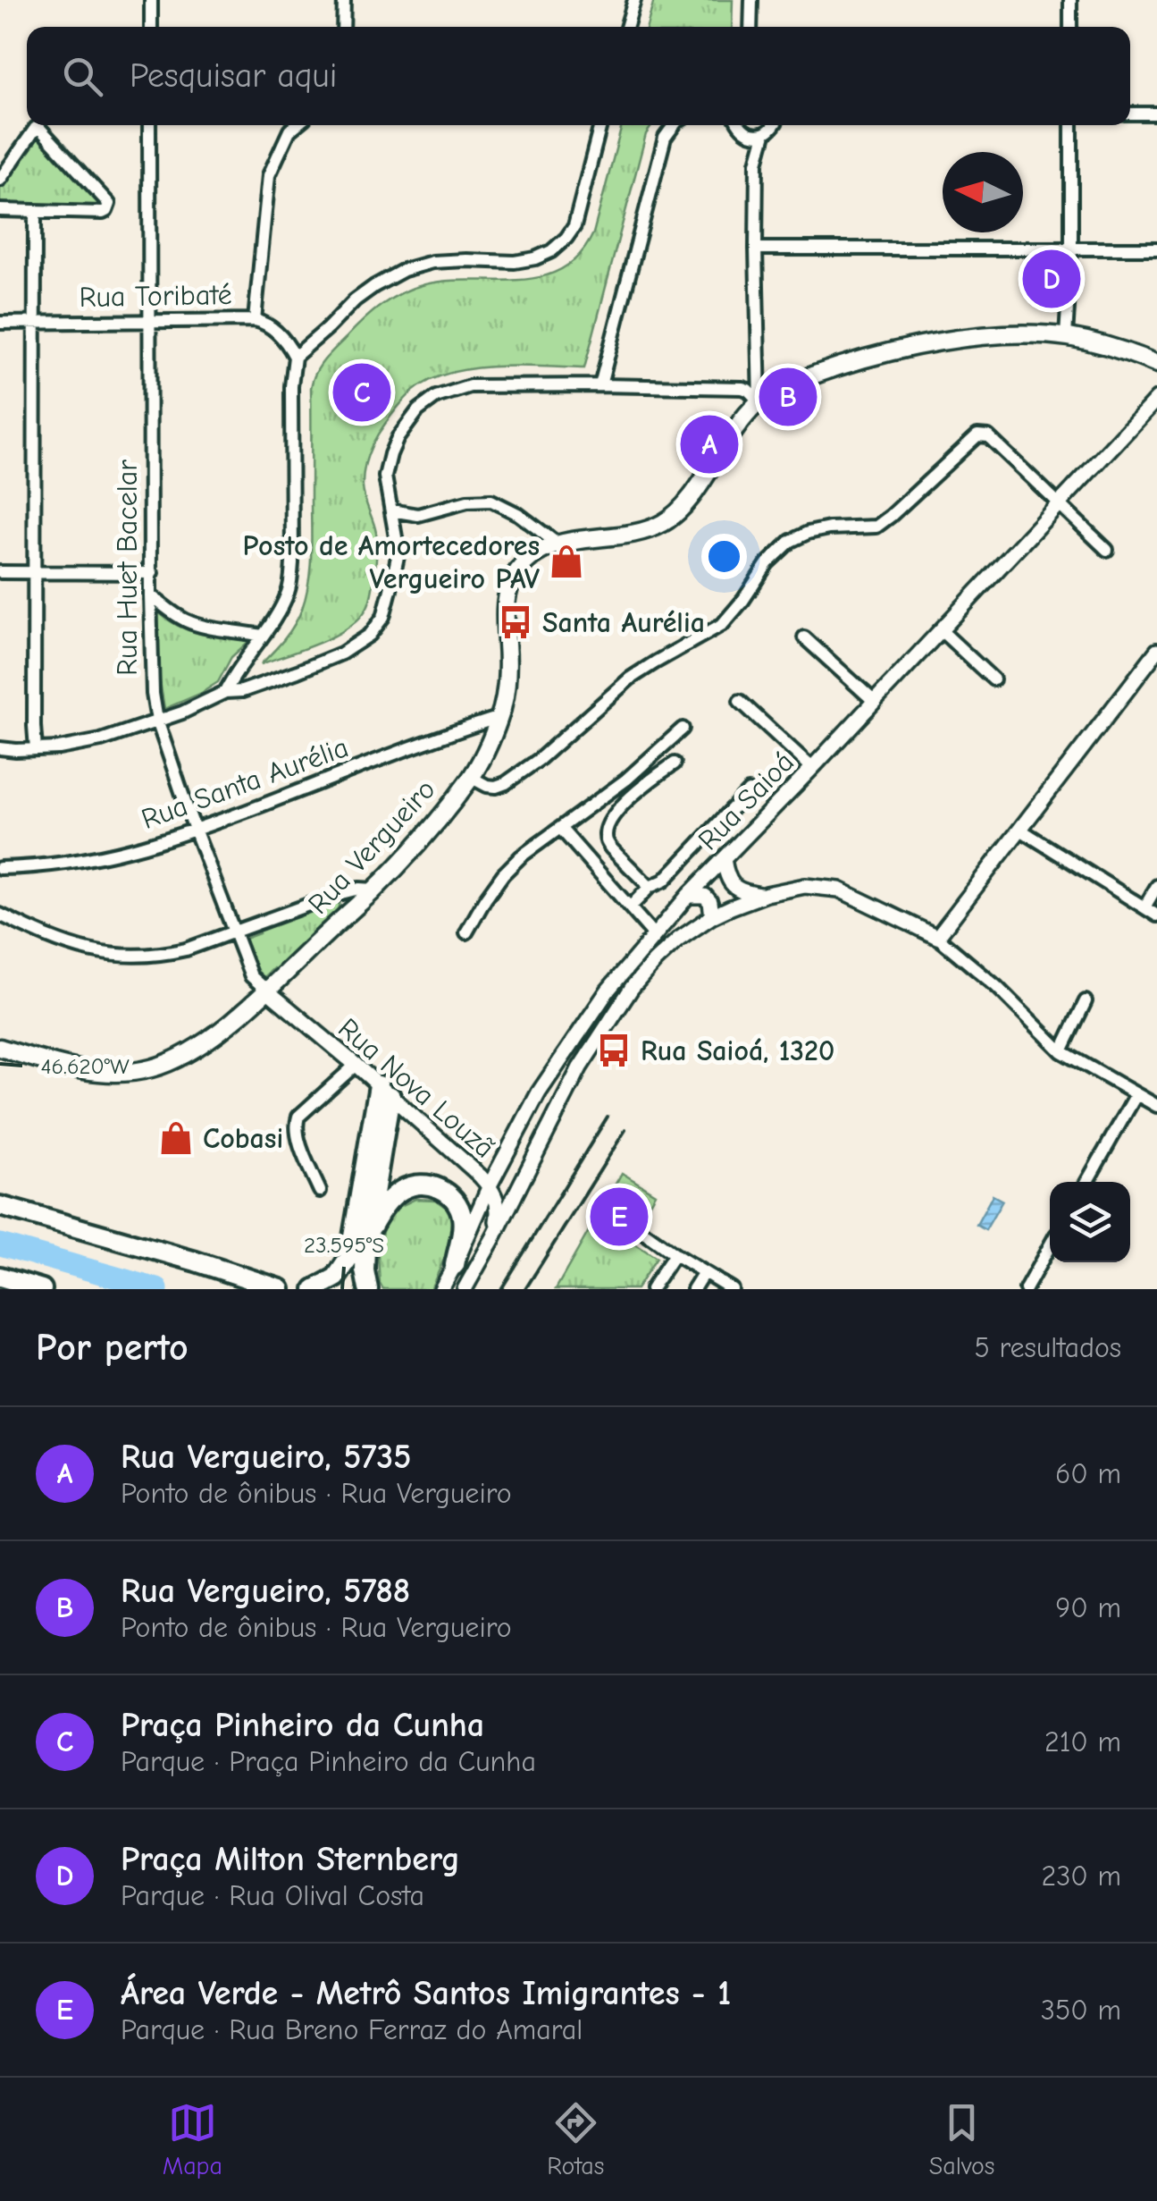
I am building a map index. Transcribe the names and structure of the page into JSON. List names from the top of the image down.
{
  "streets": {
    "main road": ["Rua Vergueiro"],
    "street": [
      "Rua Toribaté",
      "Rua Huet Bacelar",
      "Rua Santa Aurélia",
      "Rua Saioá",
      "Rua Nova Louzã"
    ]
  },
  "crossings": [
    ["Rua Toribaté", "Rua Huet Bacelar"],
    ["Rua Huet Bacelar", "Rua Santa Aurélia"],
    ["Rua Huet Bacelar", "Rua Vergueiro"],
    ["Rua Huet Bacelar", "Rua Nova Louzã"],
    ["Rua Santa Aurélia", "Rua Vergueiro"],
    ["Rua Saioá", "Rua Nova Louzã"],
    ["Rua Vergueiro", "Rua Nova Louzã"]
  ],
  "places": {
    "shop": ["Posto de Amortecedores Vergueiro PAV", "Cobasi"],
    "bus stop": ["Santa Aurélia", "Rua Saioá, 1320"]
  },
  "north": "left",
  "page": {
    "search": "Pesquisar aqui",
    "pins": [
      "D",
      "C",
      "B",
      "A",
      "E"
    ],
    "heading": ["Por perto", "5 resultados"],
    "list": [
      {
        "mark": "A",
        "name": "Rua Vergueiro, 5735",
        "note": "Ponto de ônibus · Rua Vergueiro",
        "value": "60 m"
      },
      {
        "mark": "B",
        "name": "Rua Vergueiro, 5788",
        "note": "Ponto de ônibus · Rua Vergueiro",
        "value": "90 m"
      },
      {
        "mark": "C",
        "name": "Praça Pinheiro da Cunha",
        "note": "Parque · Praça Pinheiro da Cunha",
        "value": "210 m"
      },
      {
        "mark": "D",
        "name": "Praça Milton Sternberg",
        "note": "Parque · Rua Olival Costa",
        "value": "230 m"
      },
      {
        "mark": "E",
        "name": "Área Verde - Metrô Santos Imigrantes - 1",
        "note": "Parque · Rua Breno Ferraz do Amaral",
        "value": "350 m"
      }
    ],
    "nav": ["Mapa", "Rotas", "Salvos"]
  },
  "coordinates": ["46.620°W", "23.595°S"]
}
